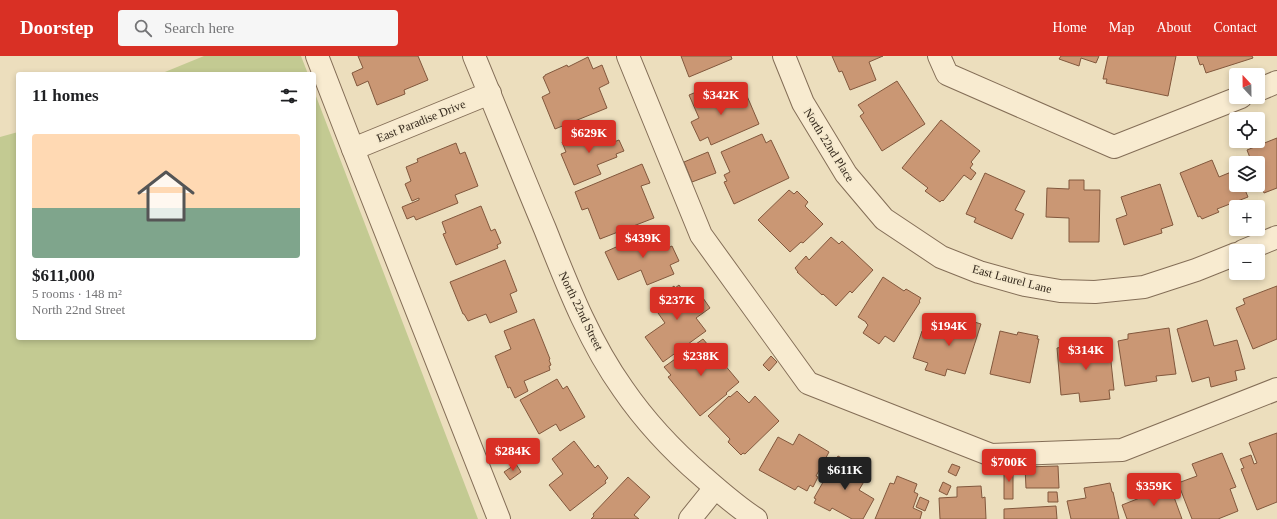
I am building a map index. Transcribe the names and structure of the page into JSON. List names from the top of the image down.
{
  "streets": {
    "street": [
      "East Paradise Drive",
      "North 22nd Place",
      "East Laurel Lane",
      "North 22nd Street"
    ]
  },
  "crossings": [
    ["East Paradise Drive", "North 22nd Street"],
    ["North 22nd Place", "East Laurel Lane"]
  ],
  "north": "top",
  "page": {
    "header": "Doorstep",
    "search": "Search here",
    "nav": [
      "Home",
      "Map",
      "About",
      "Contact"
    ],
    "map_buttons": ["+", "−"],
    "heading": "11 homes",
    "price": [
      "$342K",
      "$629K",
      "$439K",
      "$237K",
      "$194K",
      "$314K",
      "$238K",
      "$284K",
      "$700K",
      "$611K",
      "$359K"
    ],
    "list": [
      {
        "name": "$611,000",
        "note": "5 rooms · 148 m² · North 22nd Street"
      }
    ]
  }
}
